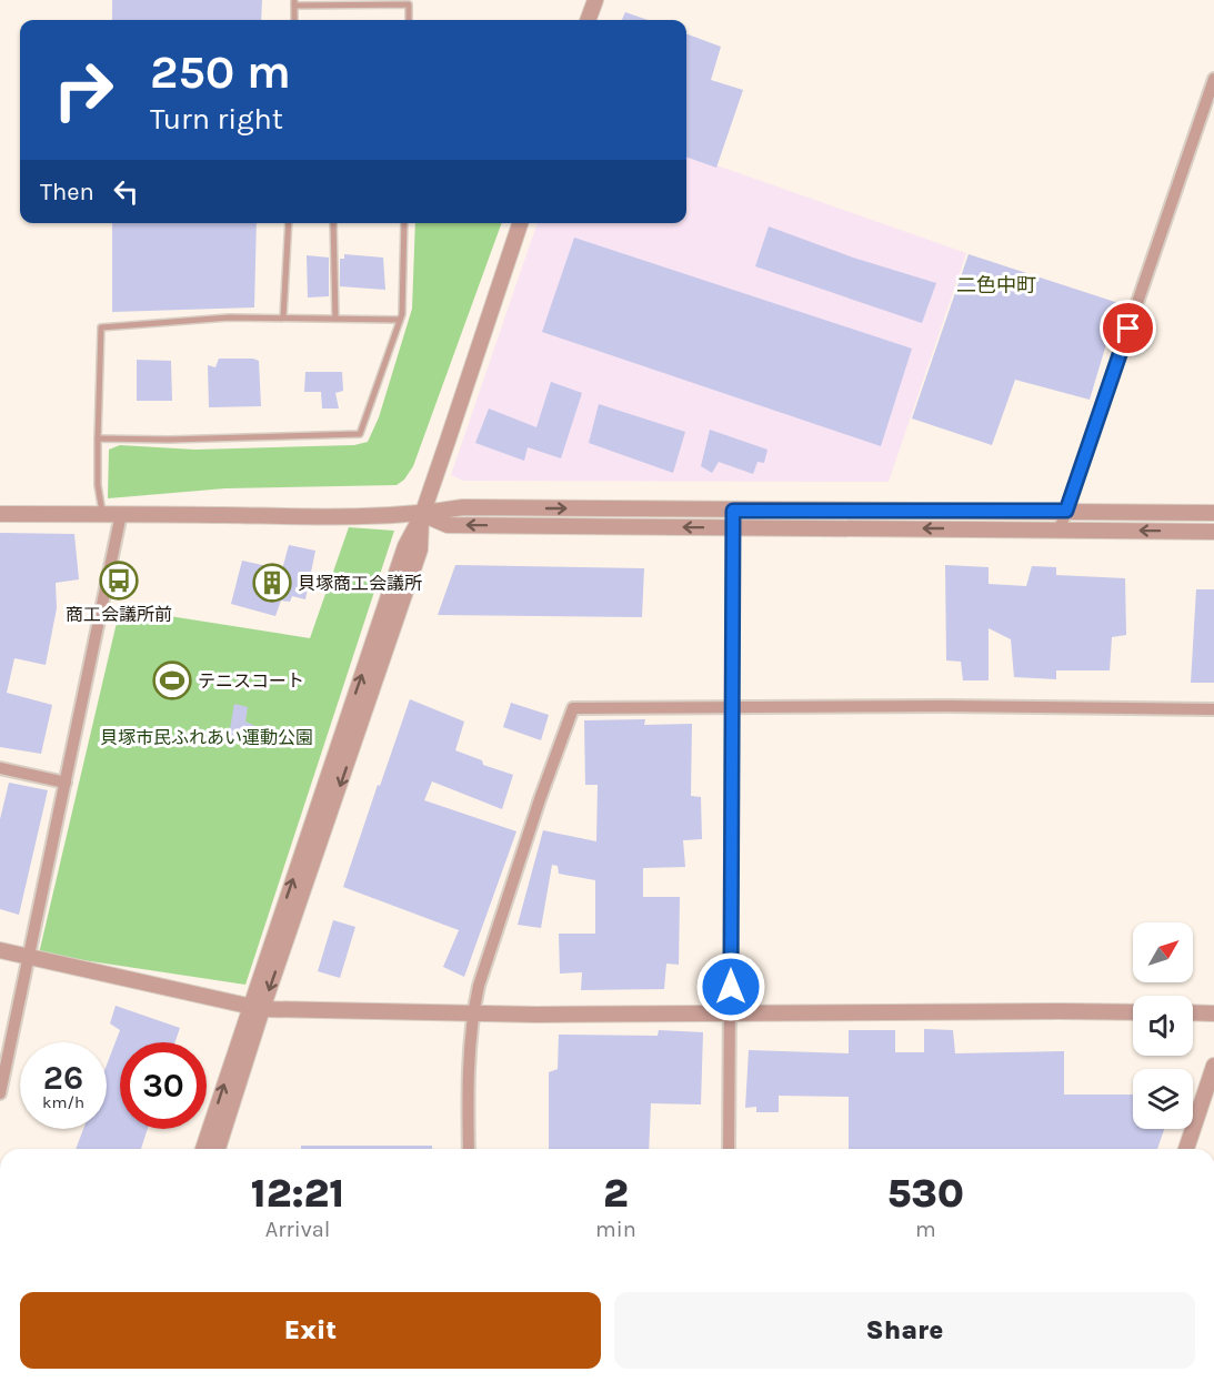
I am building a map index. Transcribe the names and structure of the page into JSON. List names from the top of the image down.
{
  "districts": ["二色中町"],
  "parks": ["貝塚市民ふれあい運動公園"],
  "places": {
    "bus stop": ["商工会議所前"],
    "building": ["貝塚商工会議所"],
    "sports": ["テニスコート"]
  },
  "north": "top right",
  "page": {
    "turn": ["250 m", "Turn right"],
    "then": "Then",
    "speed": "26 km/h",
    "limit": "30",
    "eta": [
      "12:21",
      "Arrival",
      "2",
      "min",
      "530",
      "m"
    ],
    "buttons": ["Exit", "Share"]
  }
}
